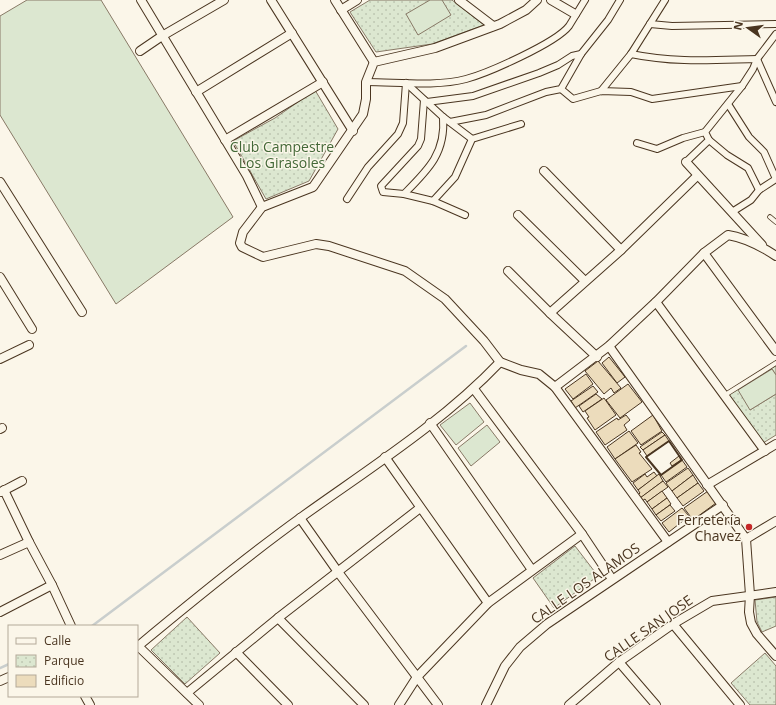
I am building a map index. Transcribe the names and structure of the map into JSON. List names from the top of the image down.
{
  "streets": {
    "street": ["CALLE LOS ALAMOS", "CALLE SAN JOSE"]
  },
  "parks": ["Club Campestre Los Girasoles"],
  "places": ["Ferretería Chavez"],
  "legend": ["Calle", "Parque", "Edificio"],
  "north": "left"
}
